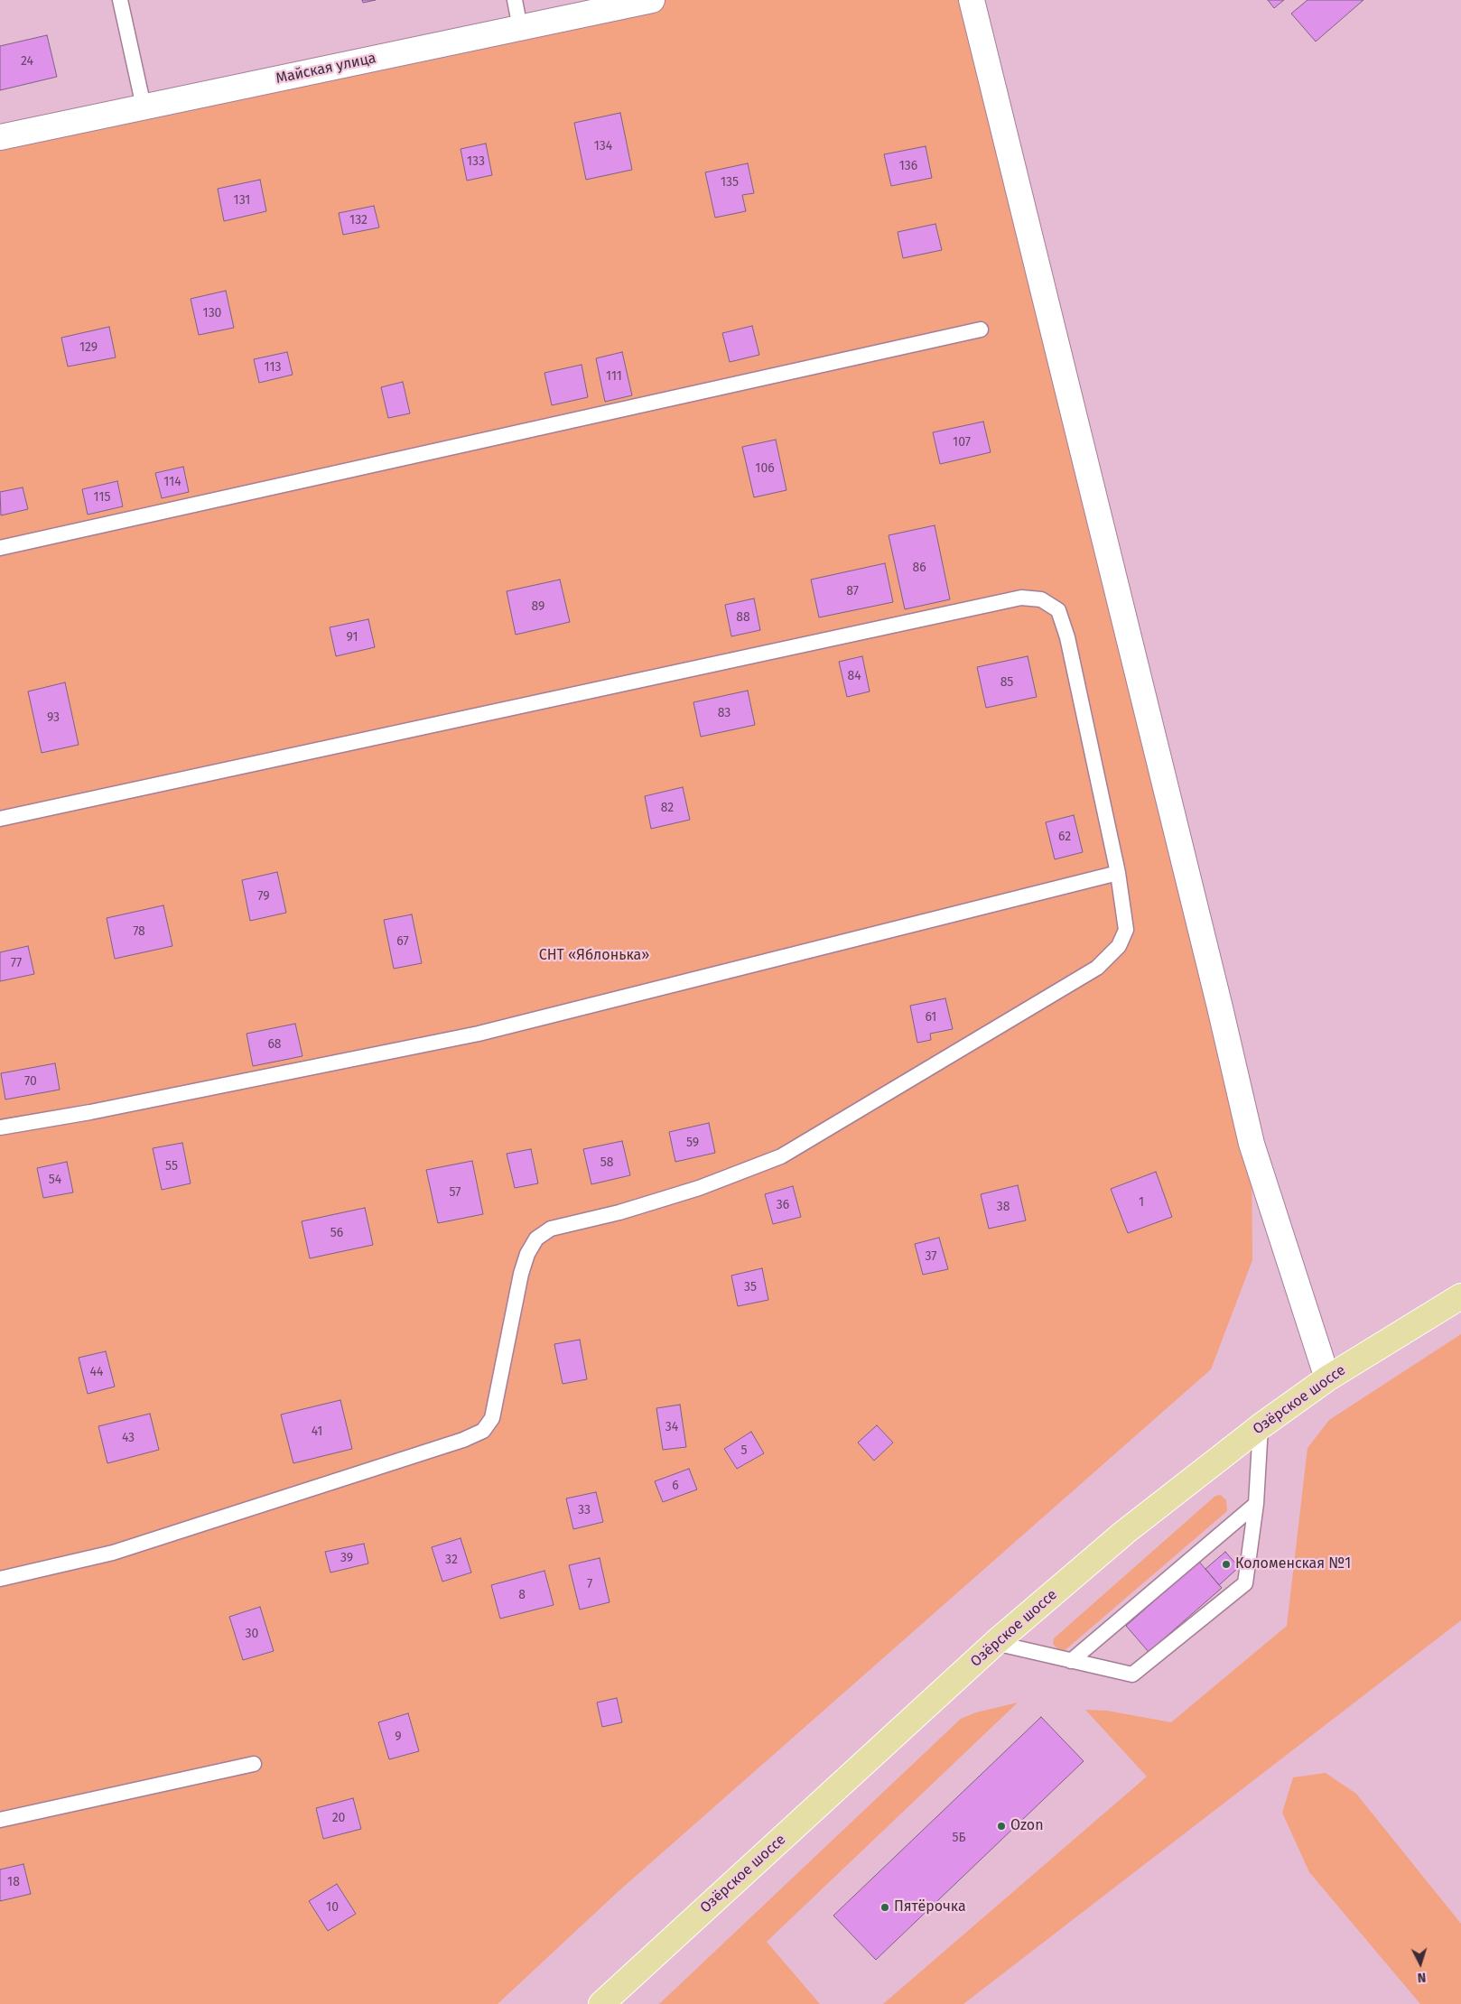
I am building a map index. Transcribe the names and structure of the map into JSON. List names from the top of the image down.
{
  "streets": {
    "main road": ["Озёрское шоссе"],
    "street": ["Майская улица"]
  },
  "parks": ["СНТ «Яблонька»"],
  "places": ["Коломенская №1", "Ozon", "Пятёрочка"],
  "house_numbers": [
    "24",
    "134",
    "133",
    "136",
    "135",
    "131",
    "132",
    "130",
    "129",
    "113",
    "111",
    "107",
    "106",
    "114",
    "115",
    "86",
    "87",
    "89",
    "88",
    "91",
    "84",
    "85",
    "83",
    "93",
    "82",
    "62",
    "79",
    "78",
    "67",
    "77",
    "61",
    "68",
    "70",
    "59",
    "58",
    "55",
    "54",
    "57",
    "1",
    "36",
    "38",
    "56",
    "37",
    "35",
    "44",
    "34",
    "41",
    "43",
    "5",
    "6",
    "33",
    "39",
    "32",
    "7",
    "8",
    "30",
    "9",
    "20",
    "5Б",
    "18",
    "10"
  ],
  "north": "bottom"
}
